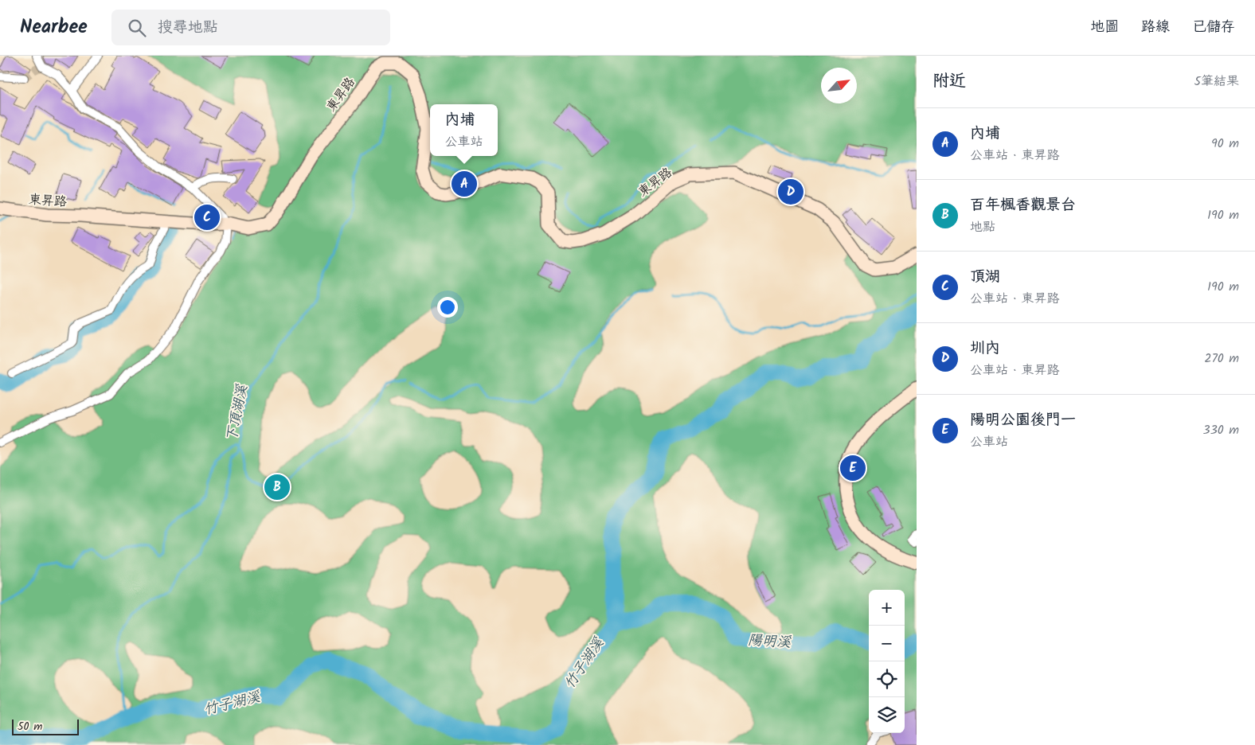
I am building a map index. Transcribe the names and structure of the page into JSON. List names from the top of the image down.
{
  "streets": {
    "street": ["東昇路"]
  },
  "water": ["下頂湖溪", "陽明溪", "竹子湖溪"],
  "scale_bar": "50 m",
  "north": "top right",
  "page": {
    "header": "Nearbee",
    "search": "搜尋地點",
    "nav": ["地圖", "路線", "已儲存"],
    "heading": ["附近", "5筆結果"],
    "popup": ["內埔", "公車站"],
    "list": [
      {
        "mark": "A",
        "name": "內埔",
        "note": "公車站 · 東昇路",
        "value": "90 m"
      },
      {
        "mark": "B",
        "name": "百年楓香觀景台",
        "note": "地點",
        "value": "190 m"
      },
      {
        "mark": "C",
        "name": "頂湖",
        "note": "公車站 · 東昇路",
        "value": "190 m"
      },
      {
        "mark": "D",
        "name": "圳內",
        "note": "公車站 · 東昇路",
        "value": "270 m"
      },
      {
        "mark": "E",
        "name": "陽明公園後門一",
        "note": "公車站",
        "value": "330 m"
      }
    ],
    "pins": [
      "A",
      "D",
      "C",
      "E",
      "B"
    ],
    "map_buttons": ["+", "−"],
    "scale": "50 m"
  }
}
